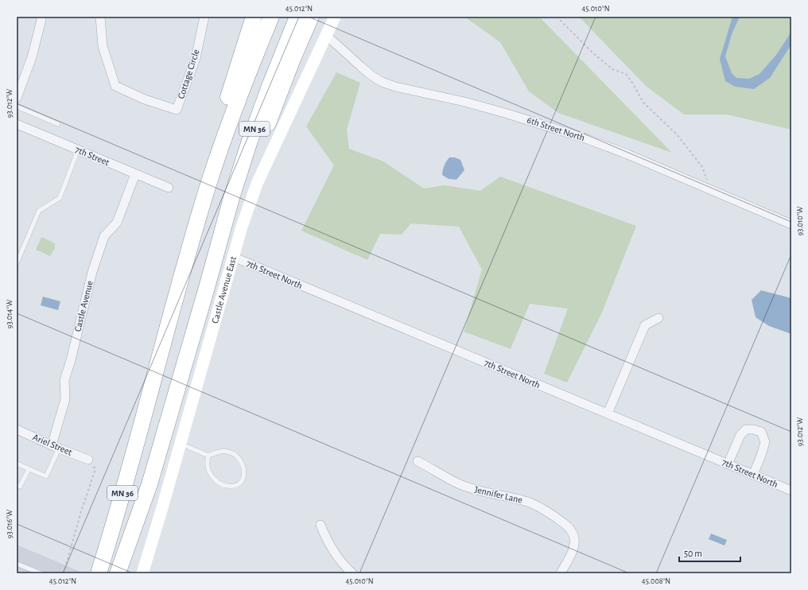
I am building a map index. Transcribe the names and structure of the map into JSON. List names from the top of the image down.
{
  "streets": {
    "highway": ["MN 36"],
    "street": [
      "Cottage Circle",
      "6th Street North",
      "7th Street",
      "7th Street North",
      "Castle Avenue East",
      "Castle Avenue",
      "Ariel Street",
      "Jennifer Lane"
    ]
  },
  "crossings": [
    ["6th Street North", "Castle Avenue East"],
    ["7th Street", "Castle Avenue"],
    ["7th Street North", "Castle Avenue East"],
    ["Castle Avenue", "Ariel Street"]
  ],
  "scale_bar": "50 m",
  "coordinates": [
    "45.012°N",
    "45.010°N",
    "93.012°W",
    "93.010°W",
    "93.014°W",
    "93.016°W",
    "45.008°N"
  ]
}
